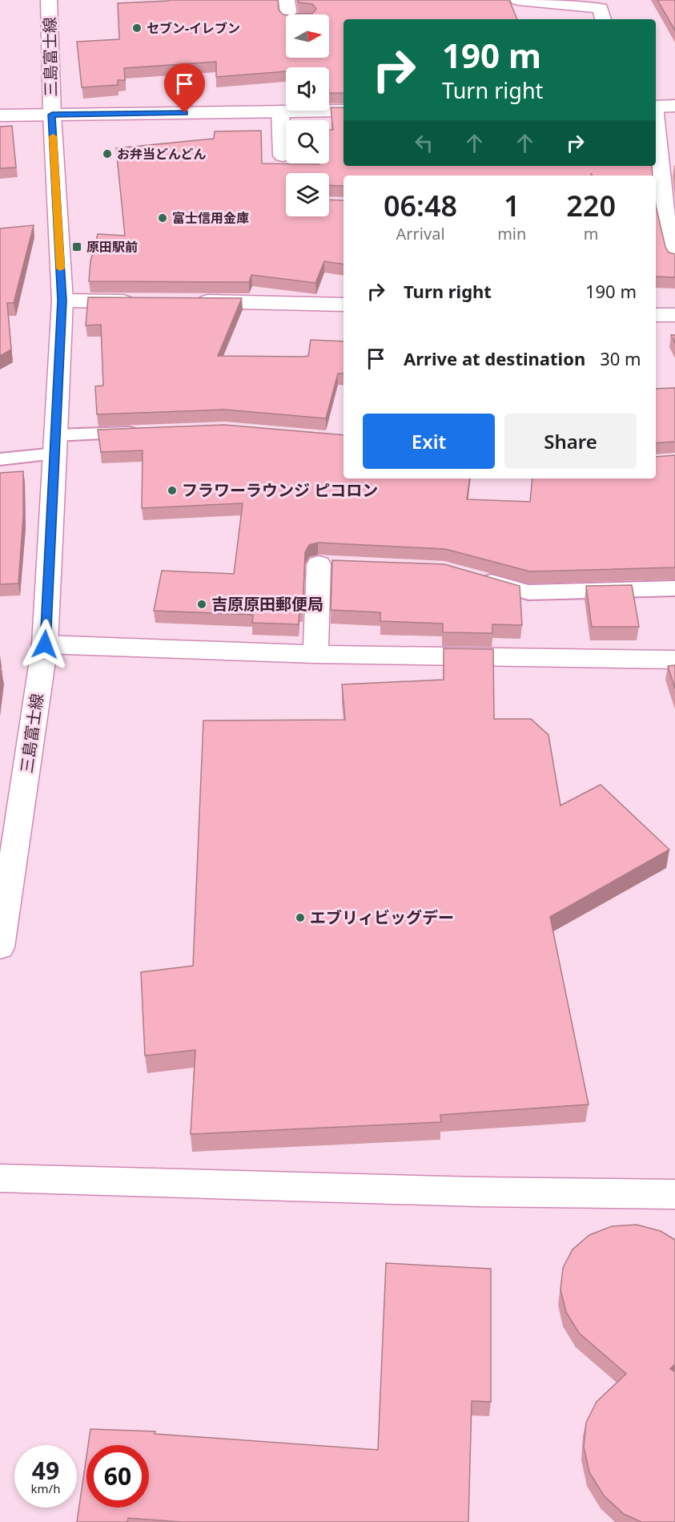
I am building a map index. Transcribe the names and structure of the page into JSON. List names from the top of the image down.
{
  "streets": {
    "street": ["三島富士線"]
  },
  "places": {
    "other": [
      "セブン-イレブン",
      "お弁当どんどん",
      "富士信用金庫",
      "フラワーラウンジ ピコロン",
      "吉原原田郵便局",
      "エブリィビッグデー"
    ],
    "transit": ["原田駅前"]
  },
  "north": "right",
  "page": {
    "turn": ["190 m", "Turn right"],
    "eta": [
      "06:48",
      "Arrival",
      "1",
      "min",
      "220",
      "m"
    ],
    "list": [
      {
        "name": "Turn right",
        "value": "190 m"
      },
      {
        "name": "Arrive at destination",
        "value": "30 m"
      }
    ],
    "buttons": ["Exit", "Share"],
    "speed": "49 km/h",
    "limit": "60"
  }
}
